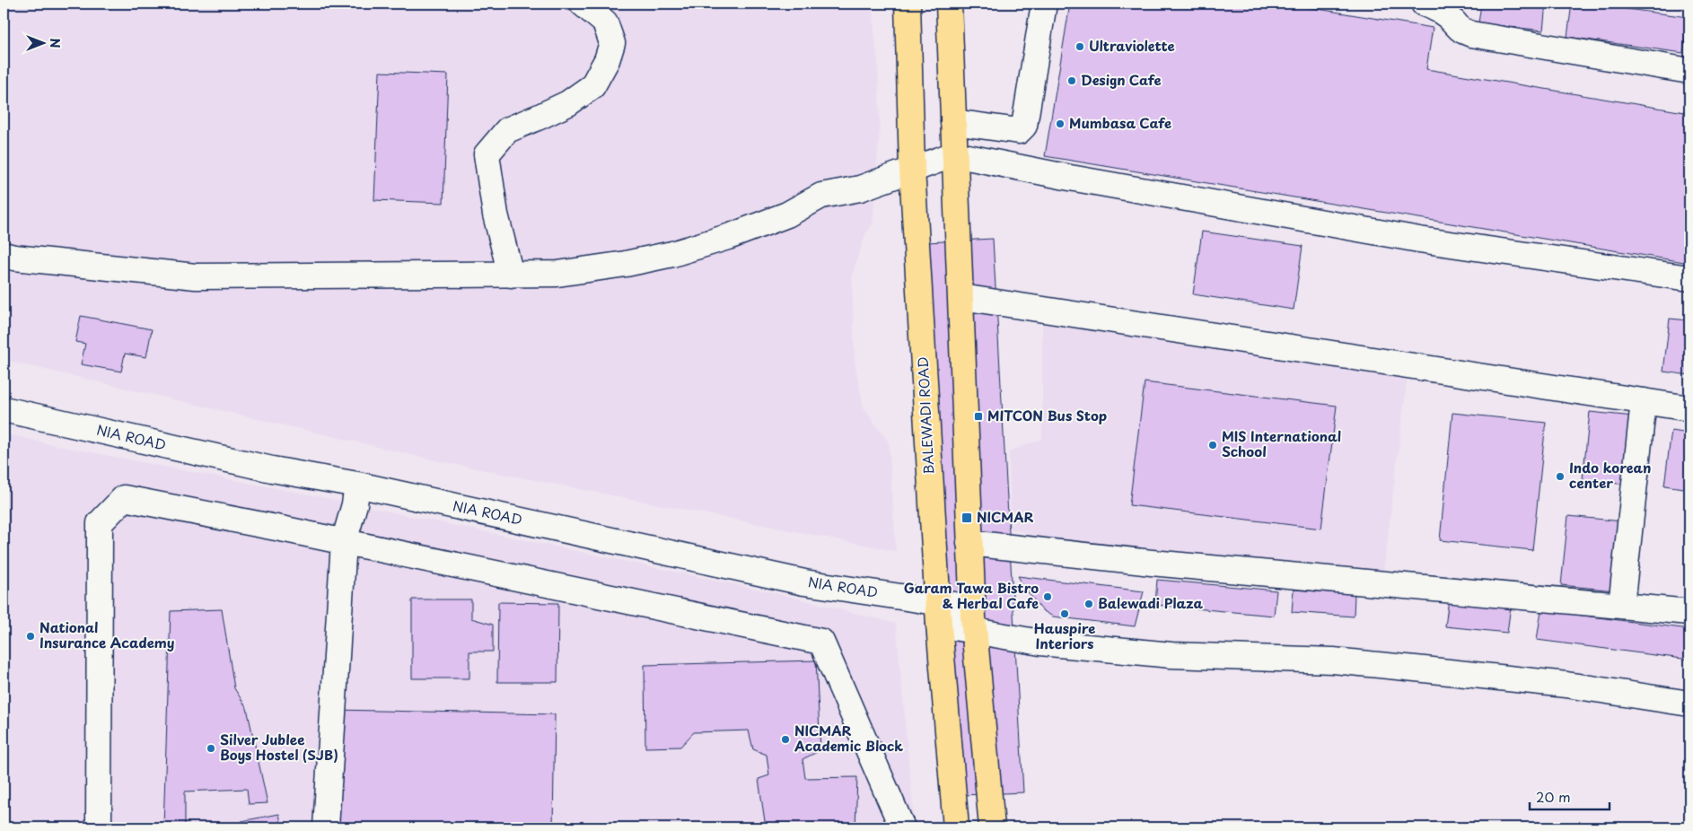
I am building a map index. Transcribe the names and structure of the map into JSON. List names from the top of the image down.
{
  "streets": {
    "main road": ["BALEWADI ROAD"],
    "street": ["NIA ROAD"]
  },
  "crossings": [
    ["BALEWADI ROAD", "NIA ROAD"]
  ],
  "places": {
    "other": [
      "Ultraviolette",
      "Design Cafe",
      "Mumbasa Cafe",
      "MIS International School",
      "Indo korean center",
      "Garam Tawa Bistro & Herbal Cafe",
      "Balewadi Plaza",
      "Hauspire Interiors",
      "National Insurance Academy",
      "NICMAR Academic Block",
      "Silver Jublee Boys Hostel (SJB)"
    ],
    "transit": ["MITCON Bus Stop", "NICMAR"]
  },
  "scale_bar": "20 m",
  "north": "right"
}
